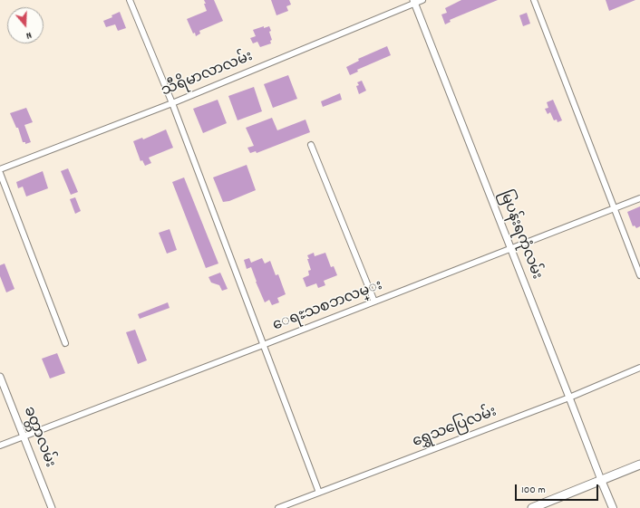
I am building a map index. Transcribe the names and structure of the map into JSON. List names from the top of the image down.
{
  "streets": {
    "street": [
      "သီရိမာလာလမ်း",
      "မြပန်းရကုံလမ်း",
      "ေရႊသစၥာလမ္း",
      "ရွှေသပြေလမ်း",
      "ခတ္တာလမ်း"
    ]
  },
  "crossings": [
    ["သီရိမာလာလမ်း", "မြပန်းရကုံလမ်း"],
    ["မြပန်းရကုံလမ်း", "ေရႊသစၥာလမ္း"],
    ["မြပန်းရကုံလမ်း", "ရွှေသပြေလမ်း"],
    ["ေရႊသစၥာလမ္း", "ခတ္တာလမ်း"]
  ],
  "scale_bar": "100 m",
  "north": "bottom"
}
